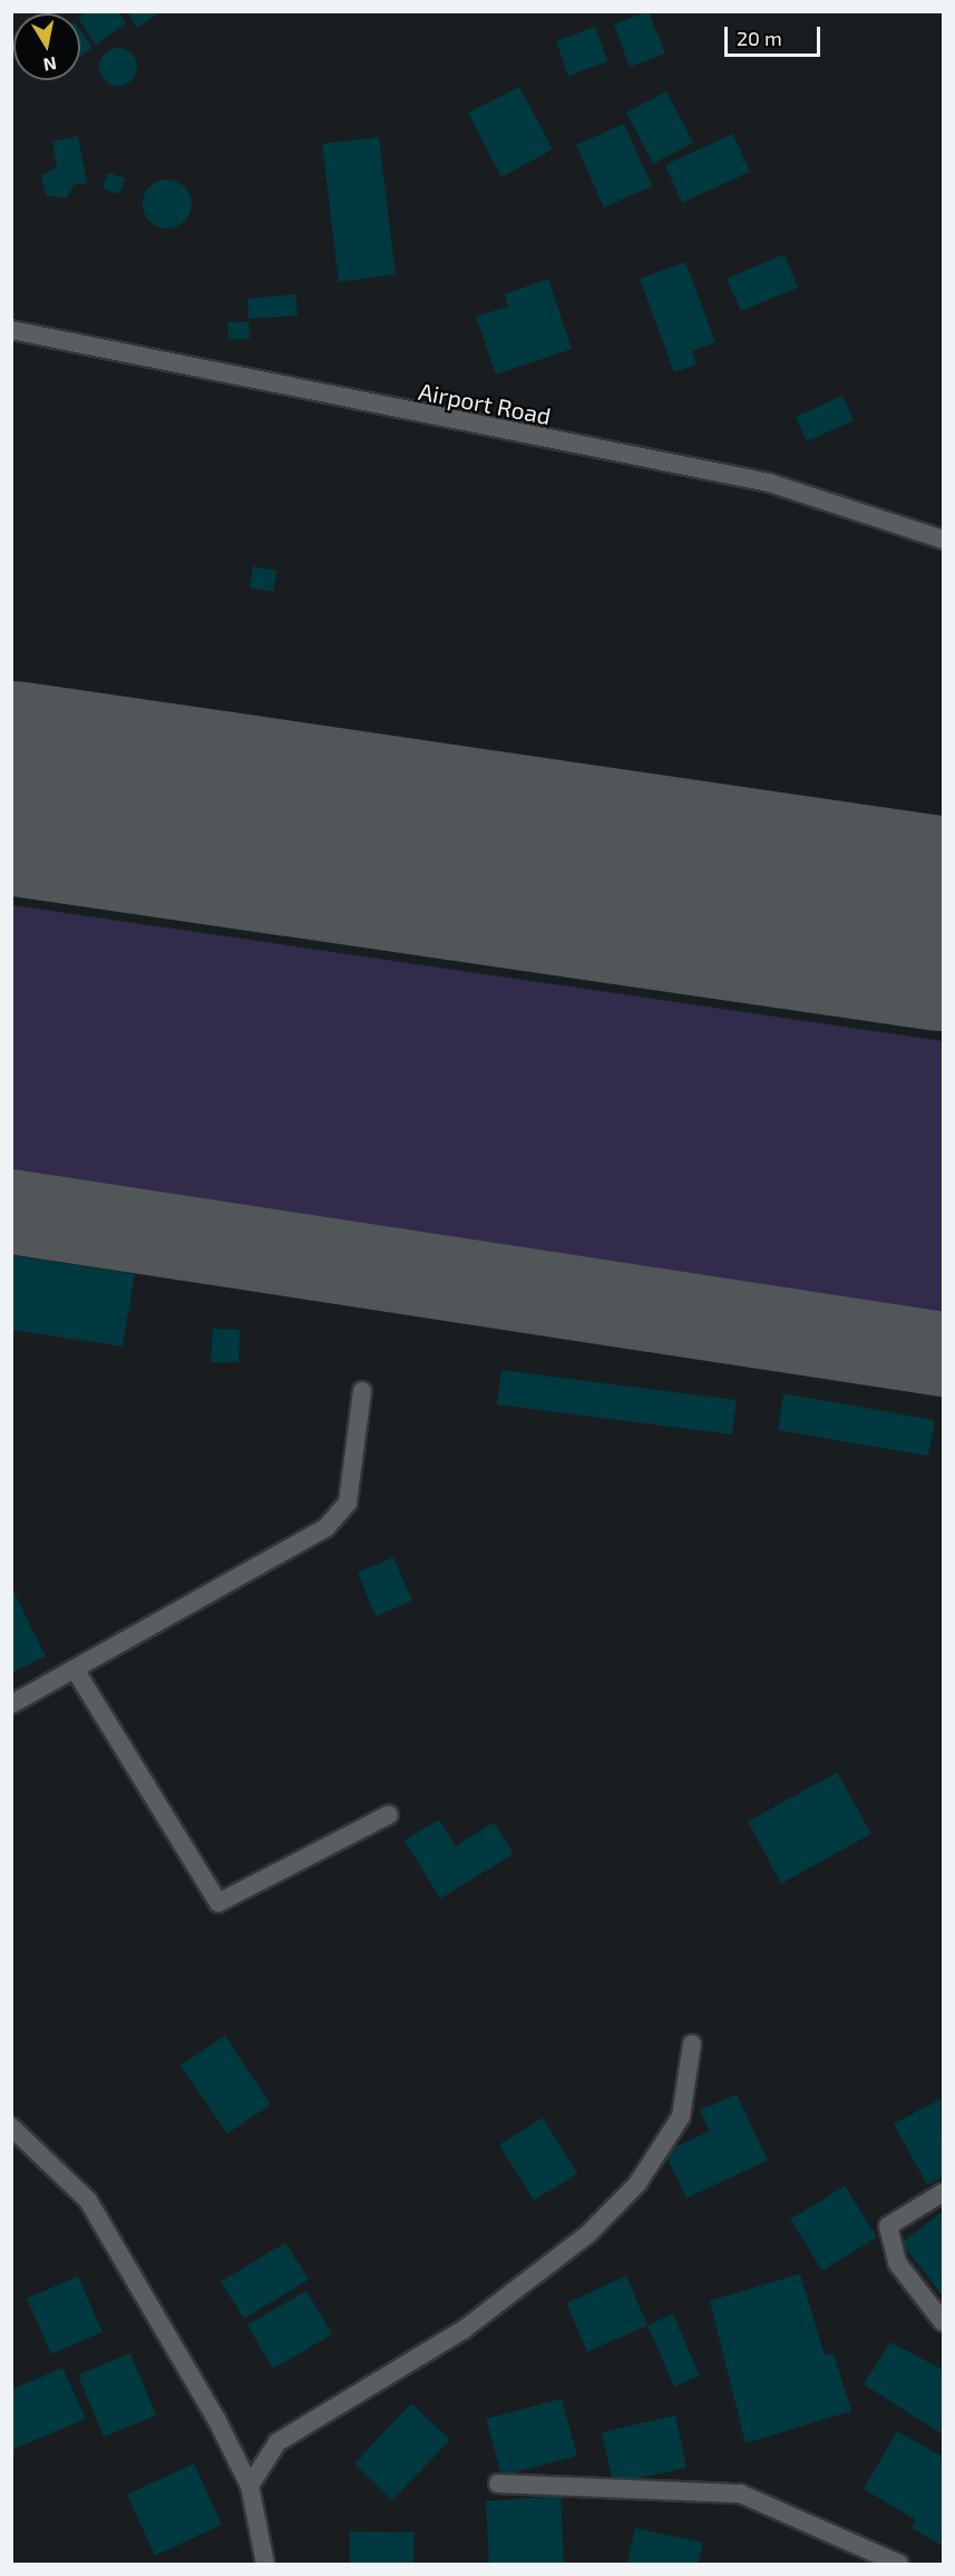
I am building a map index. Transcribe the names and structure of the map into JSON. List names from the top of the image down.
{
  "streets": {
    "street": ["Airport Road"]
  },
  "scale_bar": "20 m",
  "north": "bottom"
}
